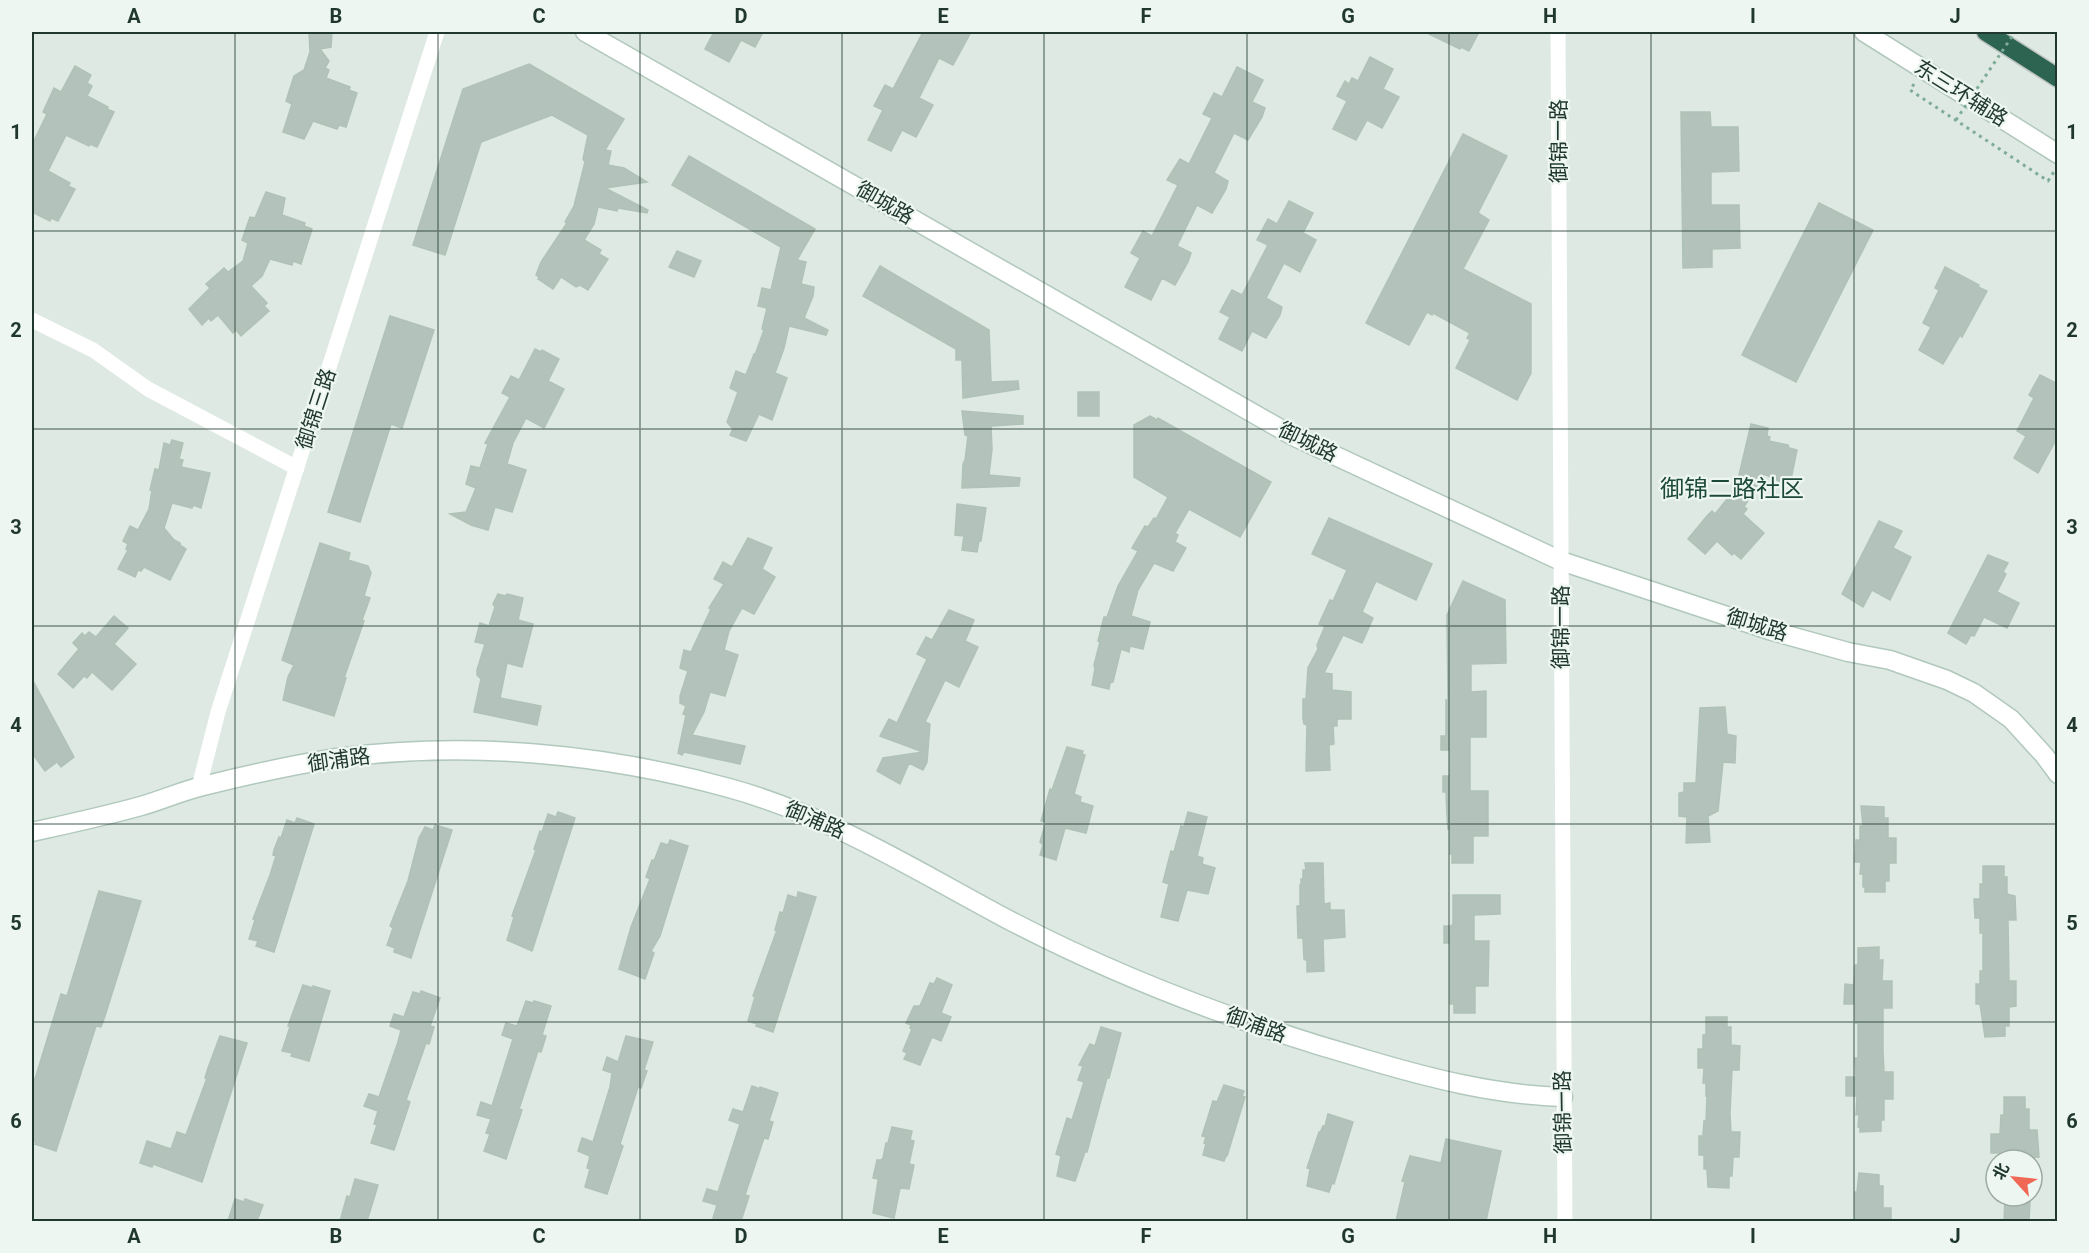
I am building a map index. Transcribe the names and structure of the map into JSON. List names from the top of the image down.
{
  "streets": {
    "street": [
      "东三环辅路",
      "御锦一路",
      "御城路",
      "御锦三路",
      "御浦路"
    ]
  },
  "crossings": [
    ["御锦一路", "御城路"],
    ["御锦一路", "御浦路"],
    ["御锦三路", "御浦路"]
  ],
  "districts": ["御锦二路社区"],
  "north": "top left",
  "grid": {
    "columns": [
      "A",
      "B",
      "C",
      "D",
      "E",
      "F",
      "G",
      "H",
      "I",
      "J"
    ],
    "rows": [
      "1",
      "2",
      "3",
      "4",
      "5",
      "6"
    ]
  }
}
